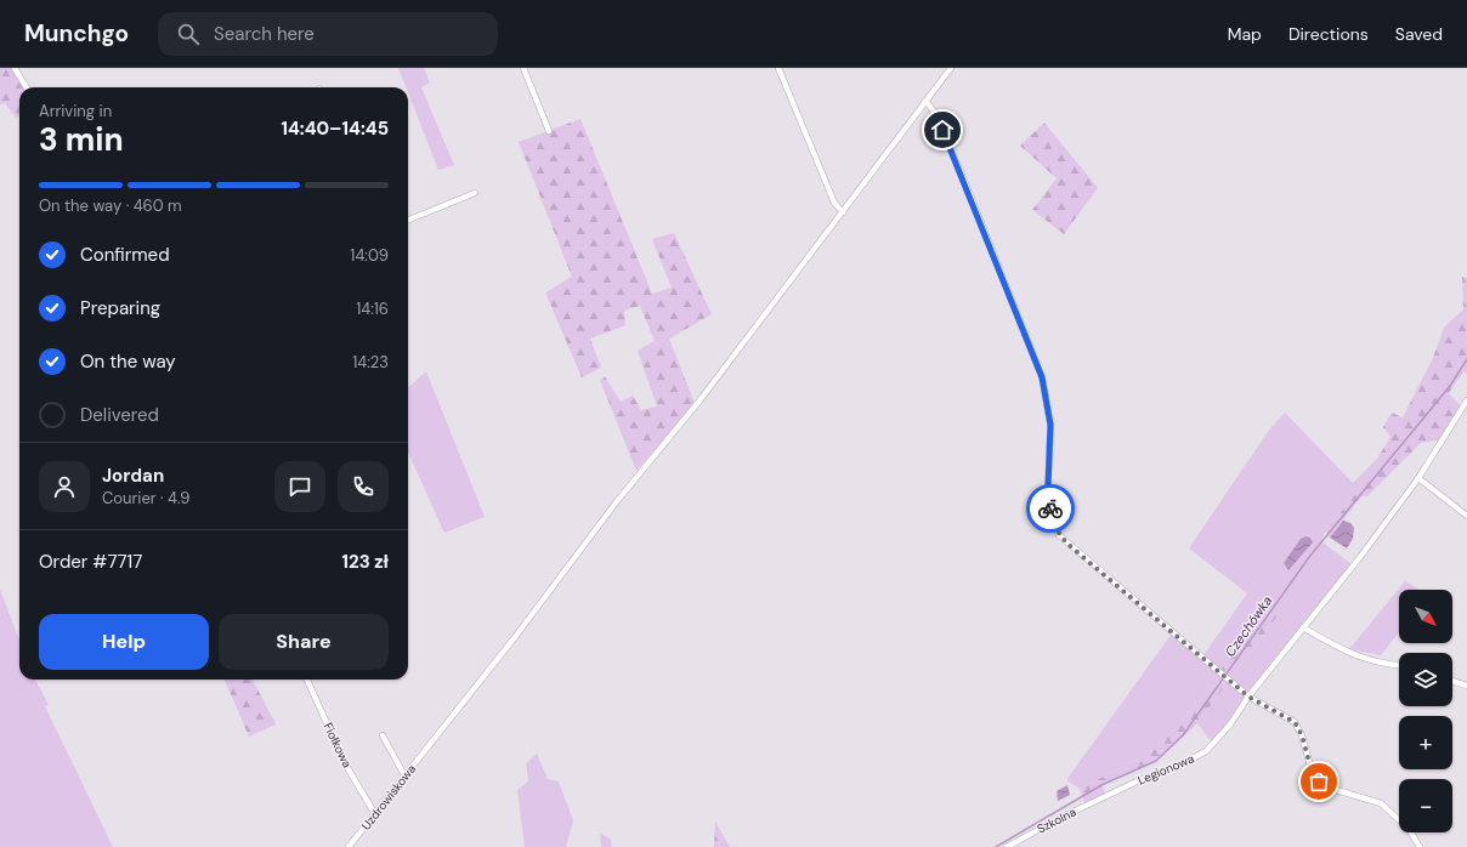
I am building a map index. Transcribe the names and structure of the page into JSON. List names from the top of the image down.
{
  "streets": {
    "street": [
      "Fiołkowa",
      "Legionowa",
      "Uzdrowiskowa",
      "Szkolna"
    ]
  },
  "crossings": [
    ["Fiołkowa", "Uzdrowiskowa"],
    ["Legionowa", "Szkolna"]
  ],
  "water": ["Czechówka"],
  "north": "bottom right",
  "page": {
    "header": "Munchgo",
    "search": "Search here",
    "nav": ["Map", "Directions", "Saved"],
    "heading": ["3 min", "Arriving in", "14:40–14:45"],
    "panel": [
      "Jordan",
      "Courier · 4.9",
      "Order #7717",
      "123 zł"
    ],
    "bar": "On the way · 460 m",
    "list": [
      ["Confirmed", "14:09"],
      ["Preparing", "14:16"],
      ["On the way", "14:23"],
      "Delivered"
    ],
    "map_buttons": ["+", "−"],
    "buttons": ["Help", "Share"]
  }
}
